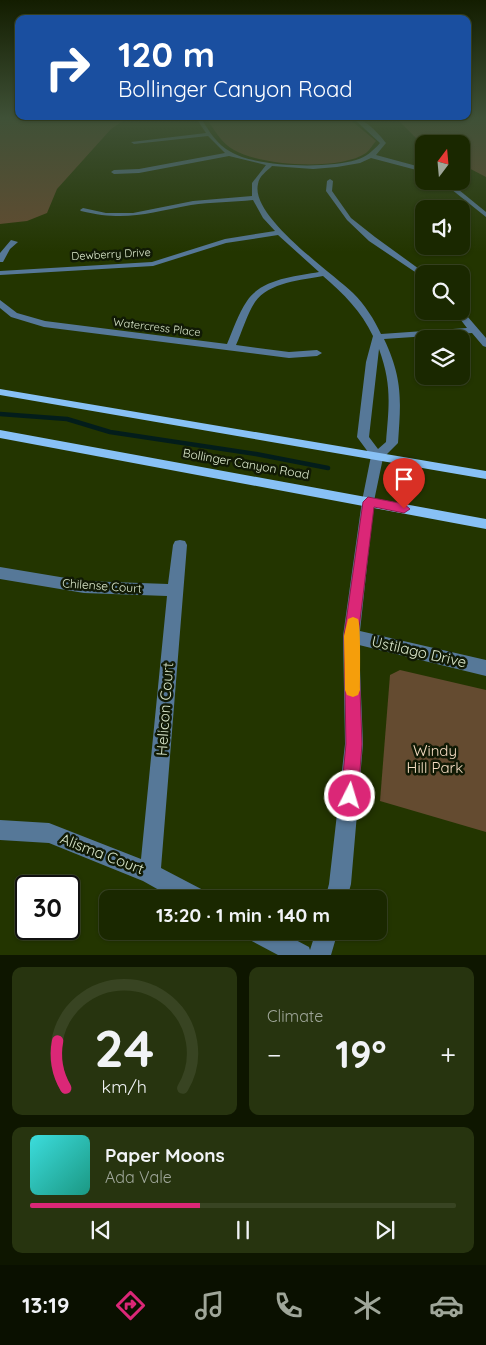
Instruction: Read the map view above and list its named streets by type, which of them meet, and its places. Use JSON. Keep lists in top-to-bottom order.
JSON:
{
  "streets": {
    "main road": ["Bollinger Canyon Road"],
    "street": [
      "Dewberry Drive",
      "Watercress Place",
      "Chilense Court",
      "Ustilago Drive",
      "Helicon Court",
      "Alisma Court"
    ]
  },
  "crossings": [
    ["Chilense Court", "Helicon Court"],
    ["Helicon Court", "Alisma Court"]
  ],
  "parks": ["Windy Hill Park"],
  "north": "top",
  "page": {
    "turn": ["120 m", "Bollinger Canyon Road"],
    "limit": "30",
    "trip": "13:20 · 1 min · 140 m",
    "tile": "Climate",
    "heat": ["−", "19°", "+"],
    "song": ["Paper Moons", "Ada Vale"],
    "tabs": "13:19",
    "gauge": ["24", "km/h"]
  }
}
